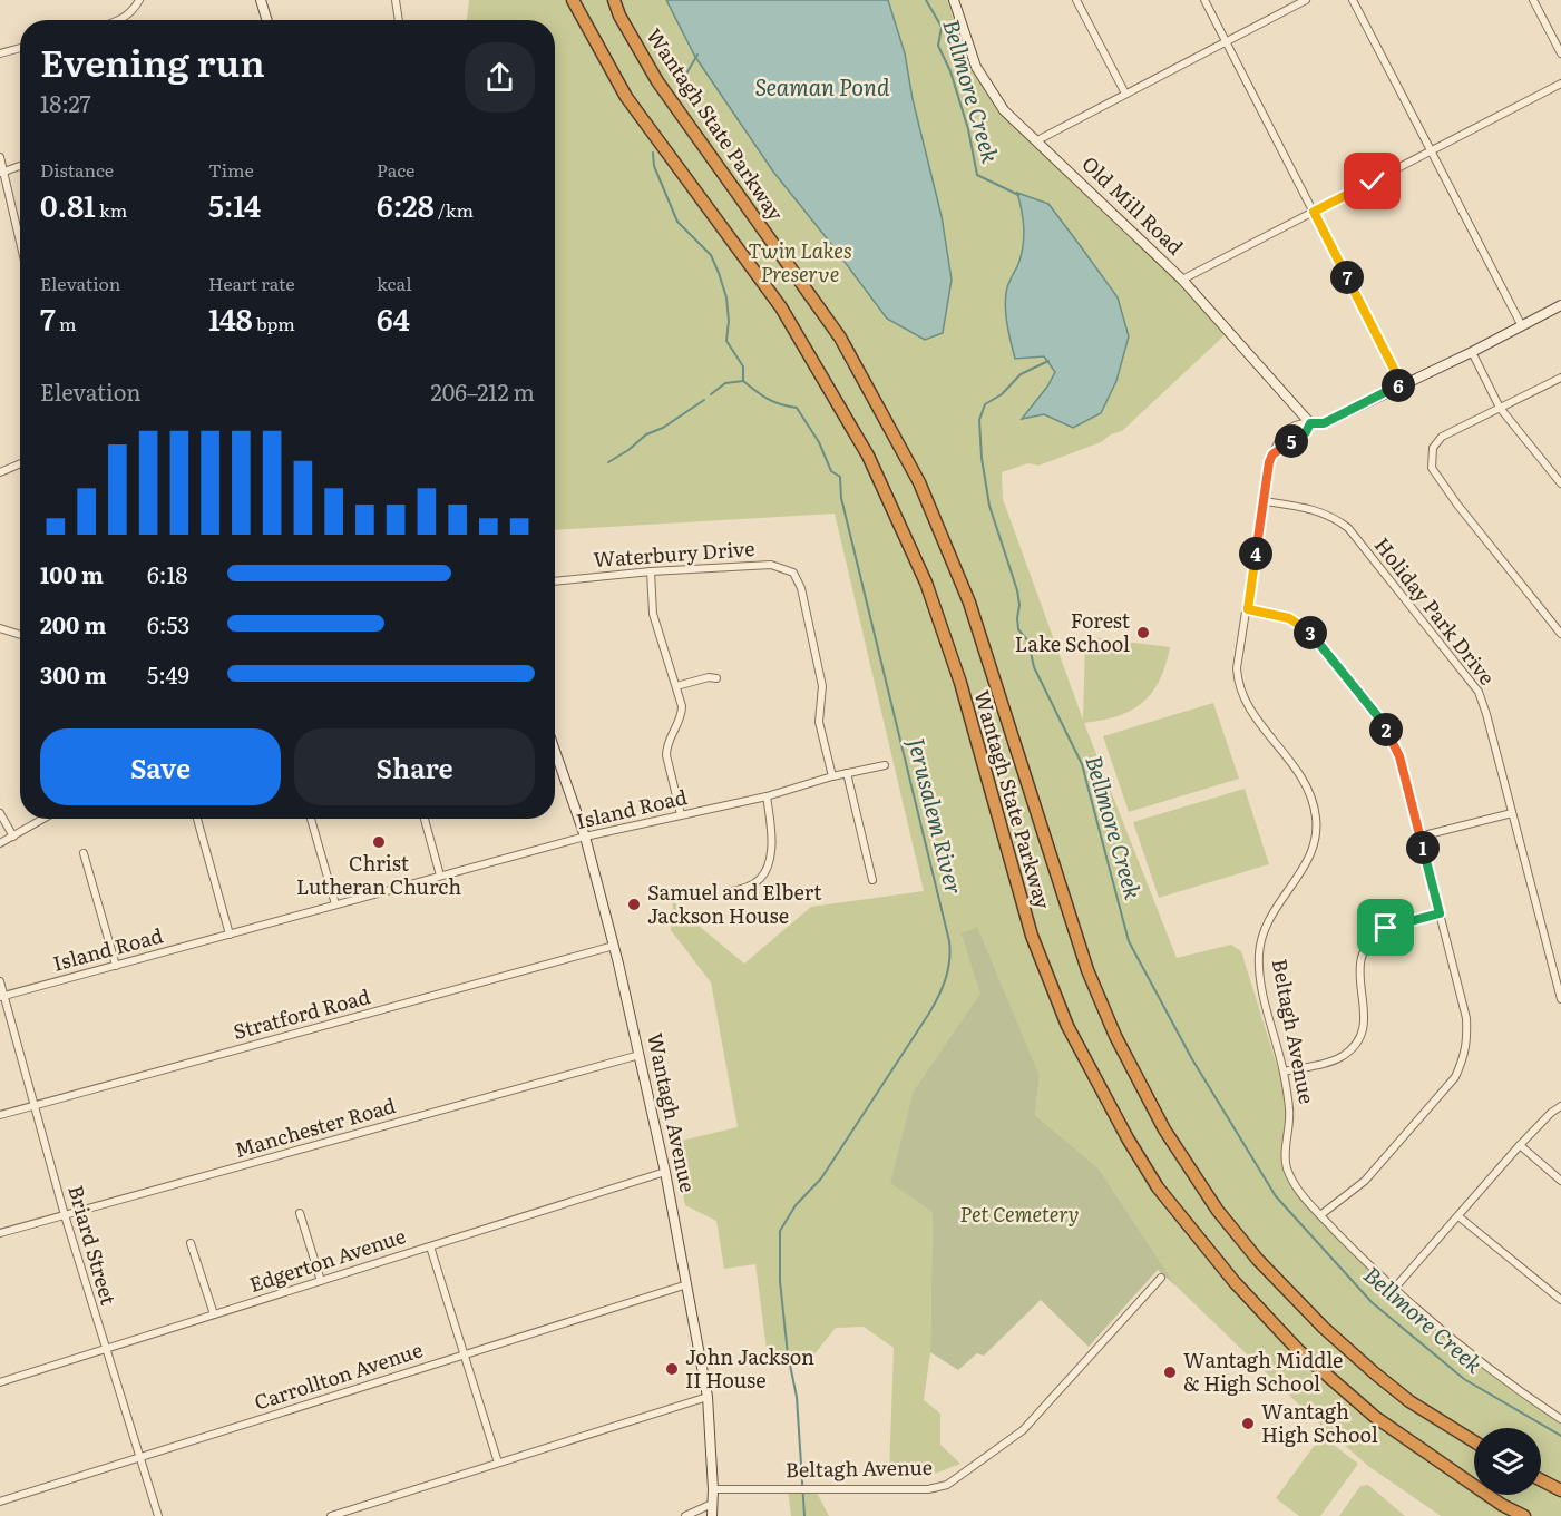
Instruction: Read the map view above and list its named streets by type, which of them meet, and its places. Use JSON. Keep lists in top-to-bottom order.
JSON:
{
  "streets": {
    "highway": ["Wantagh State Parkway"],
    "main road": ["Old Mill Road", "Wantagh Avenue"],
    "street": [
      "Waterbury Drive",
      "Holiday Park Drive",
      "Island Road",
      "Stratford Road",
      "Beltagh Avenue",
      "Manchester Road",
      "Briard Street",
      "Edgerton Avenue",
      "Carrollton Avenue"
    ]
  },
  "crossings": [
    ["Waterbury Drive", "Island Road"],
    ["Holiday Park Drive", "Beltagh Avenue"],
    ["Island Road", "Wantagh Avenue"],
    ["Island Road", "Briard Street"],
    ["Stratford Road", "Wantagh Avenue"],
    ["Stratford Road", "Briard Street"],
    ["Beltagh Avenue", "Wantagh Avenue"],
    ["Wantagh Avenue", "Manchester Road"],
    ["Wantagh Avenue", "Edgerton Avenue"],
    ["Wantagh Avenue", "Carrollton Avenue"],
    ["Manchester Road", "Briard Street"],
    ["Briard Street", "Edgerton Avenue"],
    ["Briard Street", "Carrollton Avenue"]
  ],
  "water": ["Seaman Pond", "Bellmore Creek", "Jerusalem River"],
  "parks": ["Twin Lakes Preserve", "Pet Cemetery"],
  "places": [
    "Forest Lake School",
    "Christ Lutheran Church",
    "Samuel and Elbert Jackson House",
    "John Jackson II House",
    "Wantagh Middle & High School",
    "Wantagh High School"
  ],
  "page": {
    "heading": ["Evening run", "18:27"],
    "stats": [
      ["Distance", "0.81 km"],
      ["Time", "5:14"],
      ["Pace", "6:28 /km"],
      ["Elevation", "7 m"],
      ["Heart rate", "148 bpm"],
      ["kcal", "64"]
    ],
    "pins": [
      "7",
      "6",
      "5",
      "4",
      "3",
      "2",
      "1"
    ],
    "chart": ["Elevation", "206–212 m"],
    "list": [
      {
        "name": "100 m",
        "note": "6:18"
      },
      {
        "name": "200 m",
        "note": "6:53"
      },
      {
        "name": "300 m",
        "note": "5:49"
      }
    ],
    "buttons": ["Save", "Share"]
  }
}
